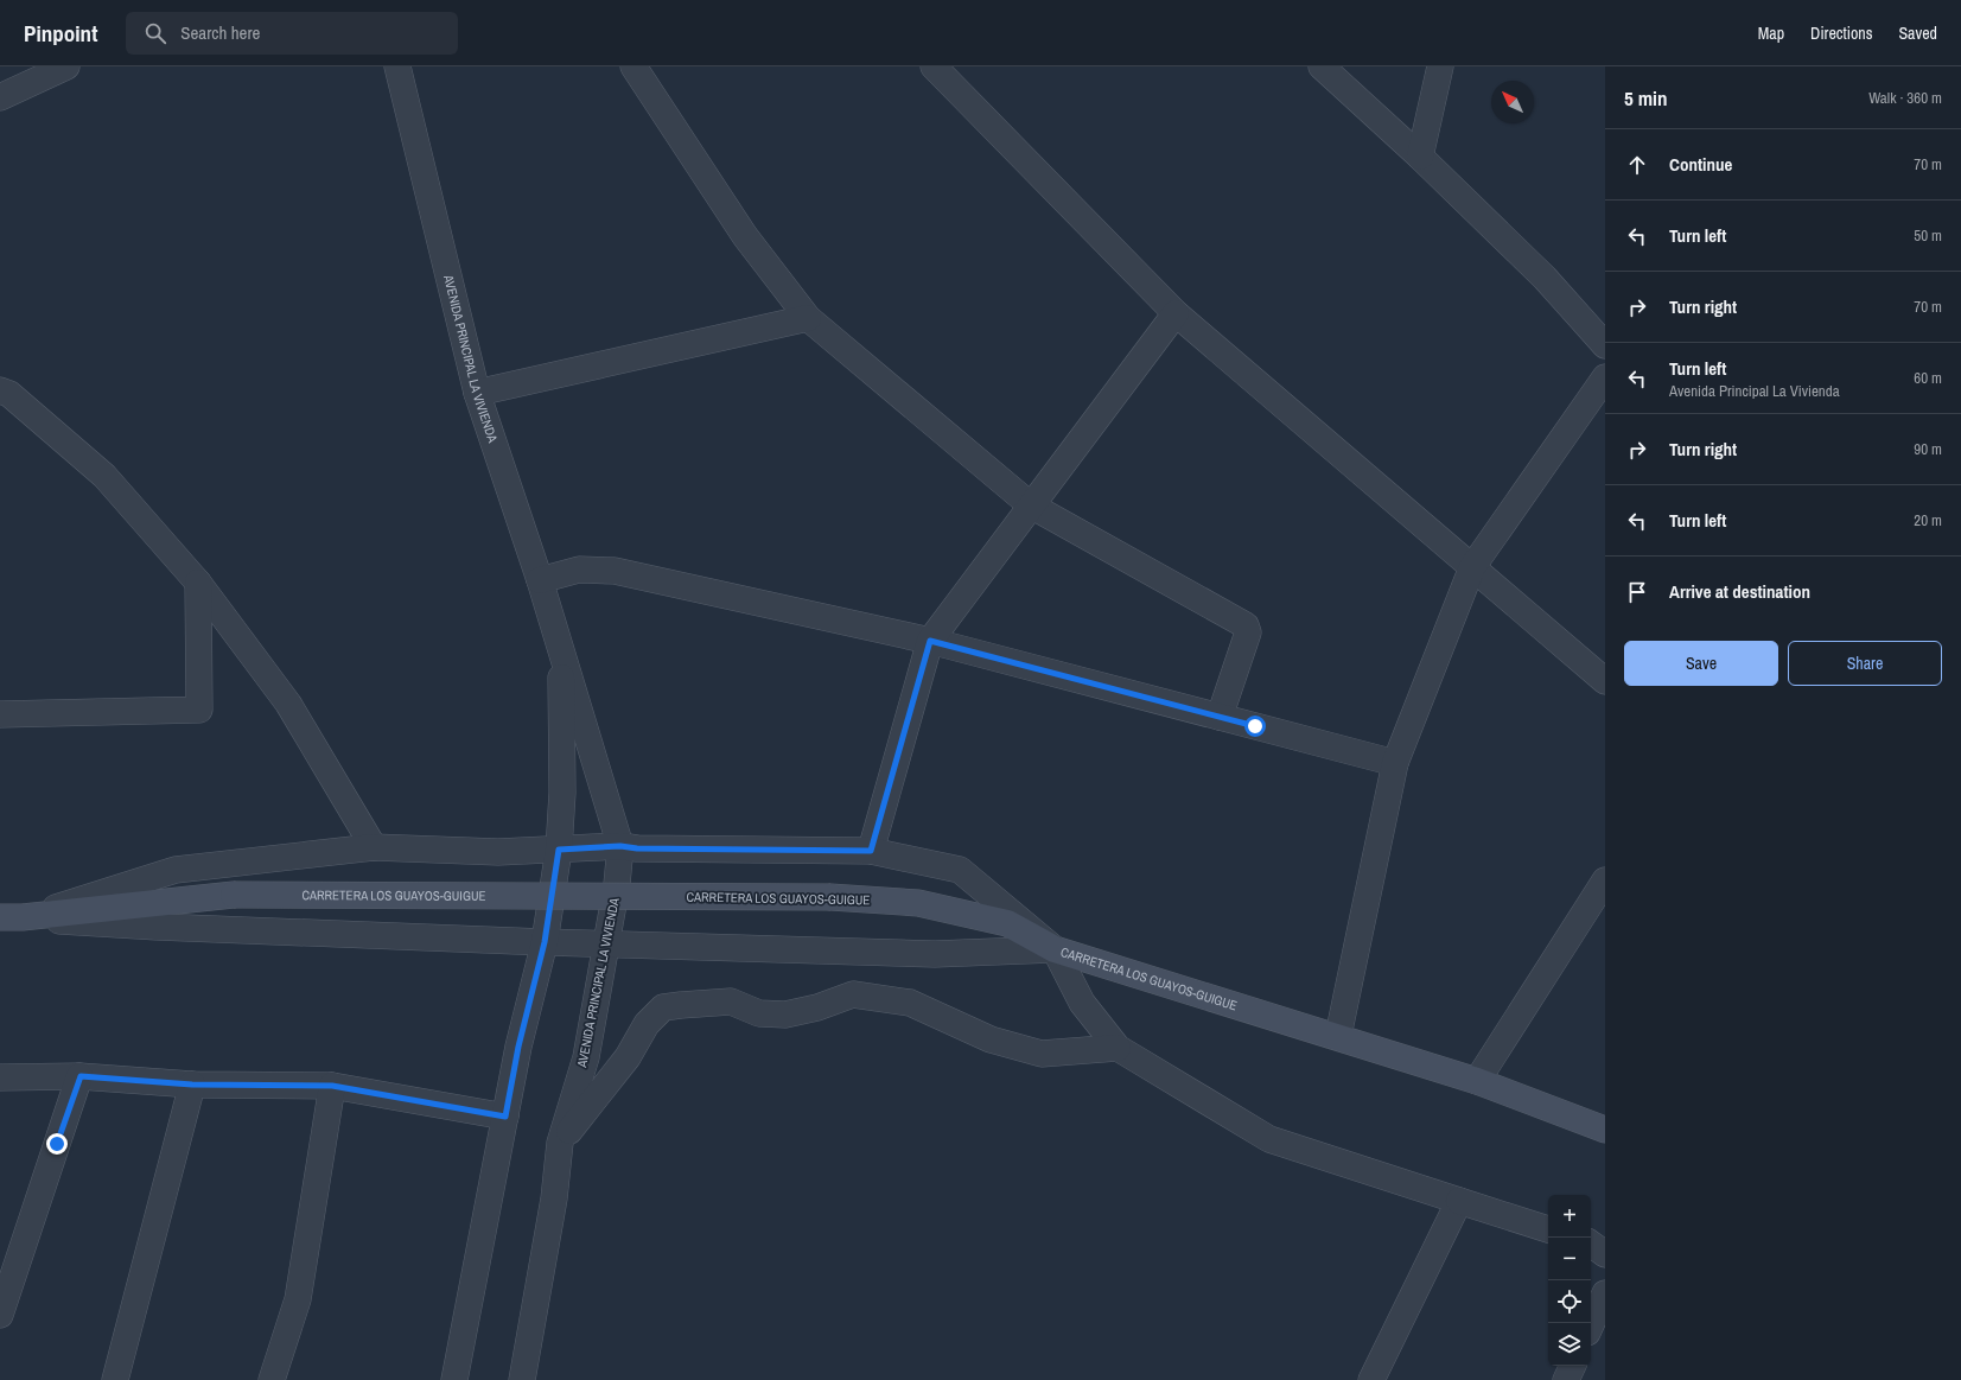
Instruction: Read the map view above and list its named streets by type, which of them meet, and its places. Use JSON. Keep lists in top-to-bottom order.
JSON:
{
  "streets": {
    "main road": ["CARRETERA LOS GUAYOS-GUIGUE"],
    "street": ["AVENIDA PRINCIPAL LA VIVIENDA"]
  },
  "north": "top left",
  "page": {
    "header": "Pinpoint",
    "search": "Search here",
    "nav": ["Map", "Directions", "Saved"],
    "heading": ["5 min", "Walk · 360 m"],
    "list": [
      ["Continue", "70 m"],
      ["Turn left", "50 m"],
      ["Turn right", "70 m"],
      ["Turn left", "Avenida Principal La Vivienda", "60 m"],
      ["Turn right", "90 m"],
      ["Turn left", "20 m"],
      "Arrive at destination"
    ],
    "buttons": ["Save", "Share"],
    "map_buttons": ["+", "−"]
  }
}
